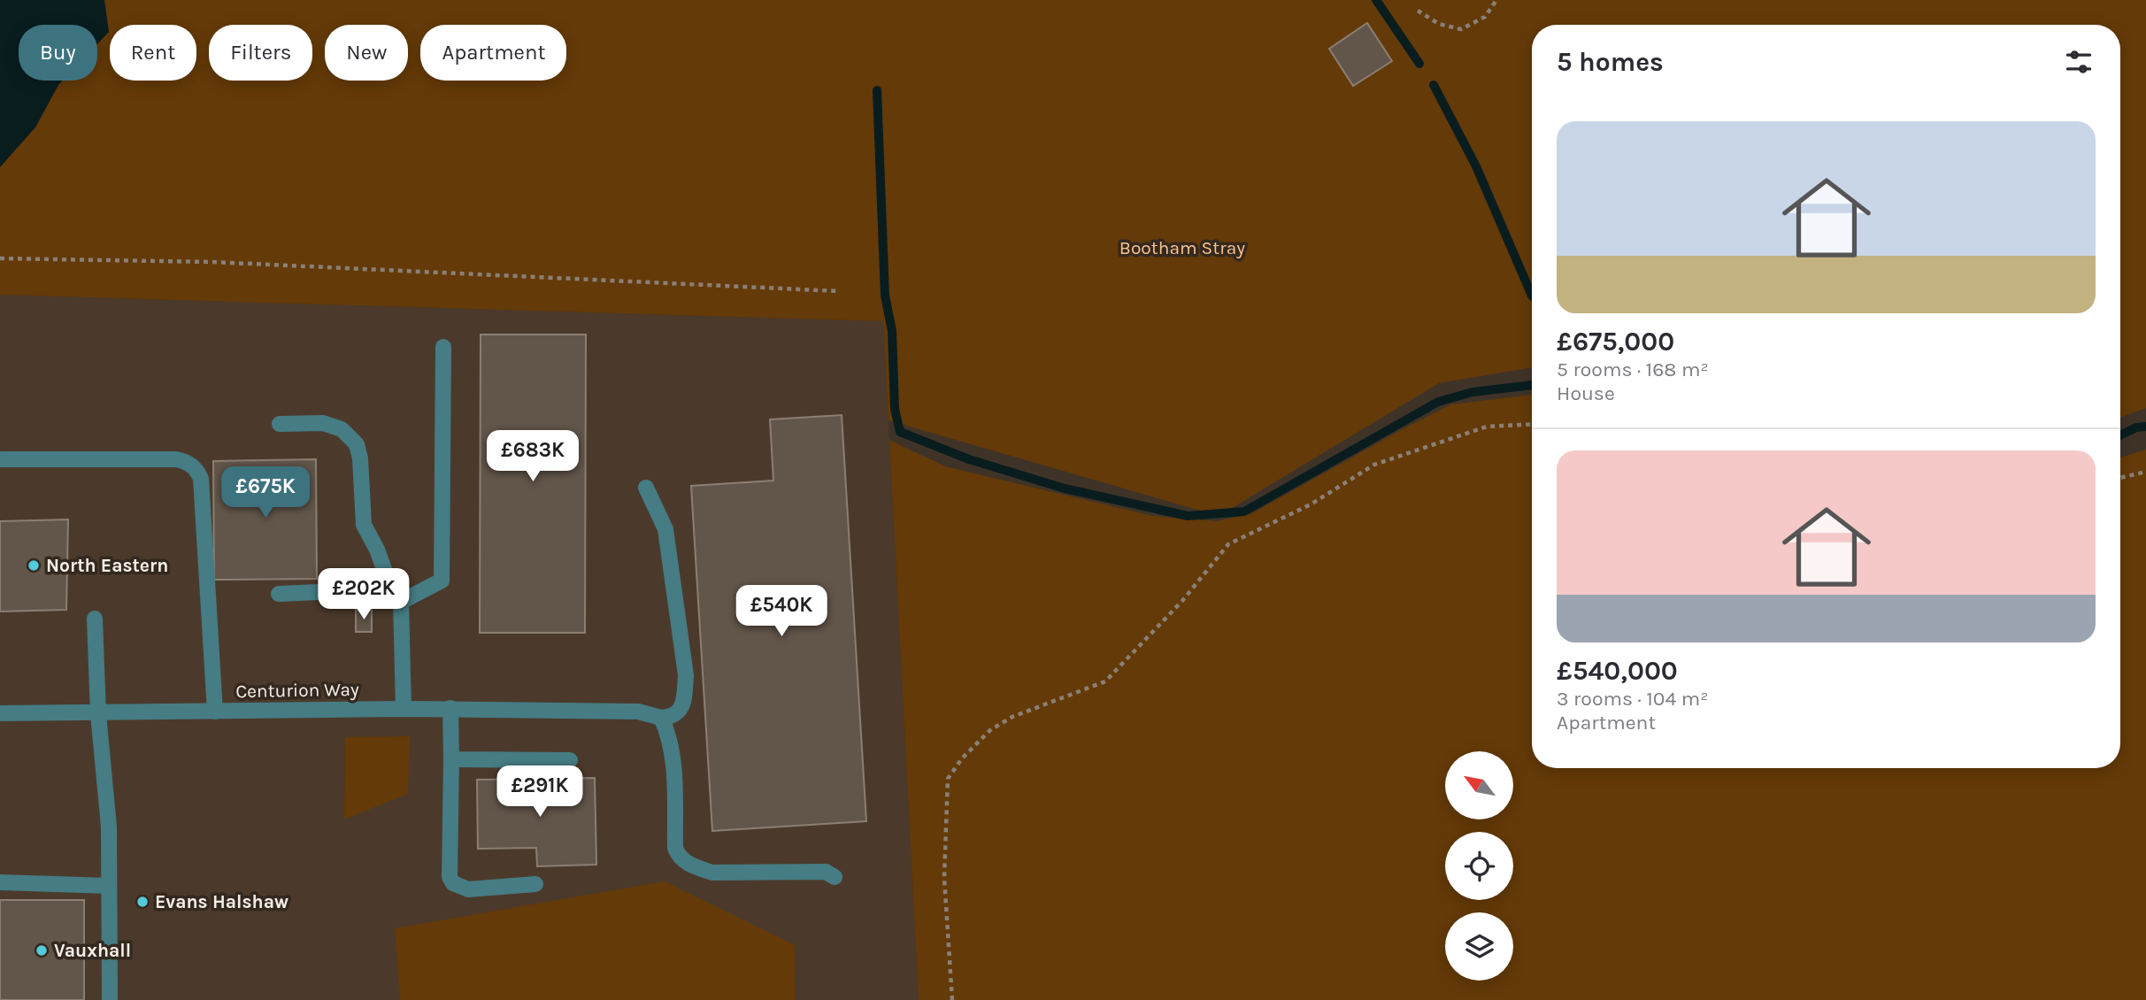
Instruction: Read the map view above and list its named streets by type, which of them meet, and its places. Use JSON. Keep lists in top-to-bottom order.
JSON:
{
  "streets": {
    "lane": ["Centurion Way"]
  },
  "parks": ["Bootham Stray"],
  "places": ["North Eastern", "Evans Halshaw", "Vauxhall"],
  "north": "top left",
  "page": {
    "chip": [
      "Buy",
      "Rent",
      "Filters",
      "New",
      "Apartment"
    ],
    "heading": "5 homes",
    "list": [
      {
        "name": "£675,000",
        "note": "5 rooms · 168 m² · House"
      },
      {
        "name": "£540,000",
        "note": "3 rooms · 104 m² · Apartment"
      }
    ],
    "price": [
      "£683K",
      "£675K",
      "£202K",
      "£540K",
      "£291K"
    ]
  }
}
